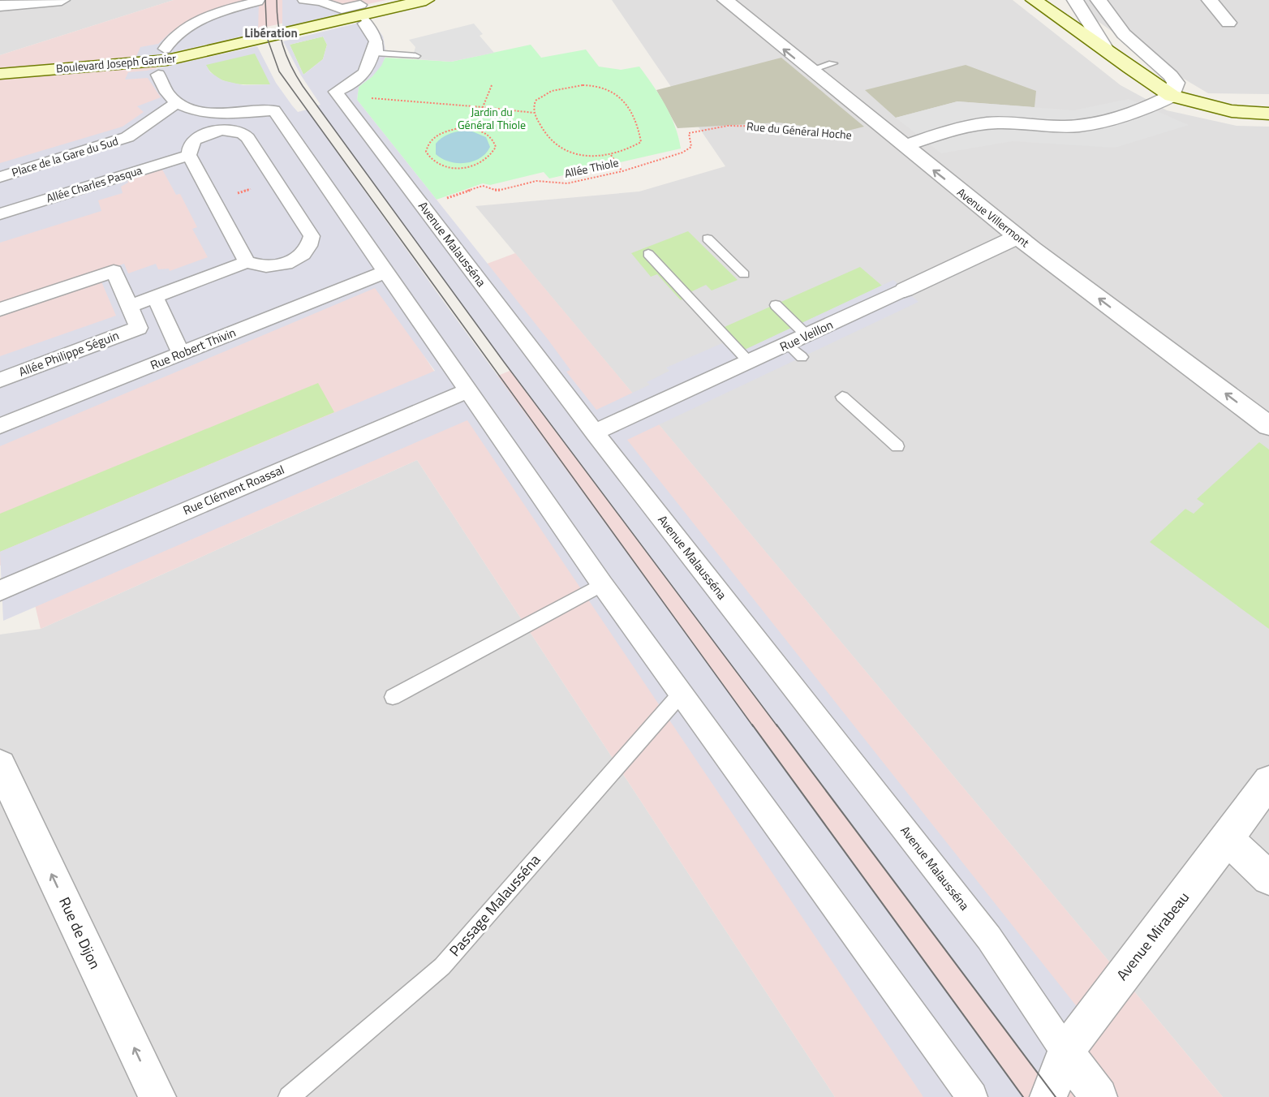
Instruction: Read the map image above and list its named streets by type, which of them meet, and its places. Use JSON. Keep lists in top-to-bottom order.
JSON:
{
  "streets": {
    "main road": ["Boulevard Joseph Garnier"],
    "street": [
      "Place de la Gare du Sud",
      "Allée Charles Pasqua",
      "Avenue Villermont",
      "Avenue Malausséna",
      "Rue Veillon",
      "Rue Robert Thivin",
      "Allée Philippe Séguin",
      "Rue Clément Roassal",
      "Rue de Dijon",
      "Avenue Mirabeau"
    ],
    "lane": ["Passage Malausséna"],
    "path": ["Rue du Général Hoche", "Allée Thiole"]
  },
  "crossings": [
    ["Rue du Général Hoche", "Allée Thiole"],
    ["Rue du Général Hoche", "Avenue Villermont"],
    ["Allée Thiole", "Avenue Malausséna"],
    ["Avenue Villermont", "Rue Veillon"],
    ["Avenue Malausséna", "Rue Veillon"],
    ["Avenue Malausséna", "Avenue Mirabeau"]
  ],
  "one_way": ["Rue de Dijon"],
  "districts": ["Libération"],
  "parks": ["Jardin du Général Thiole"]
}
